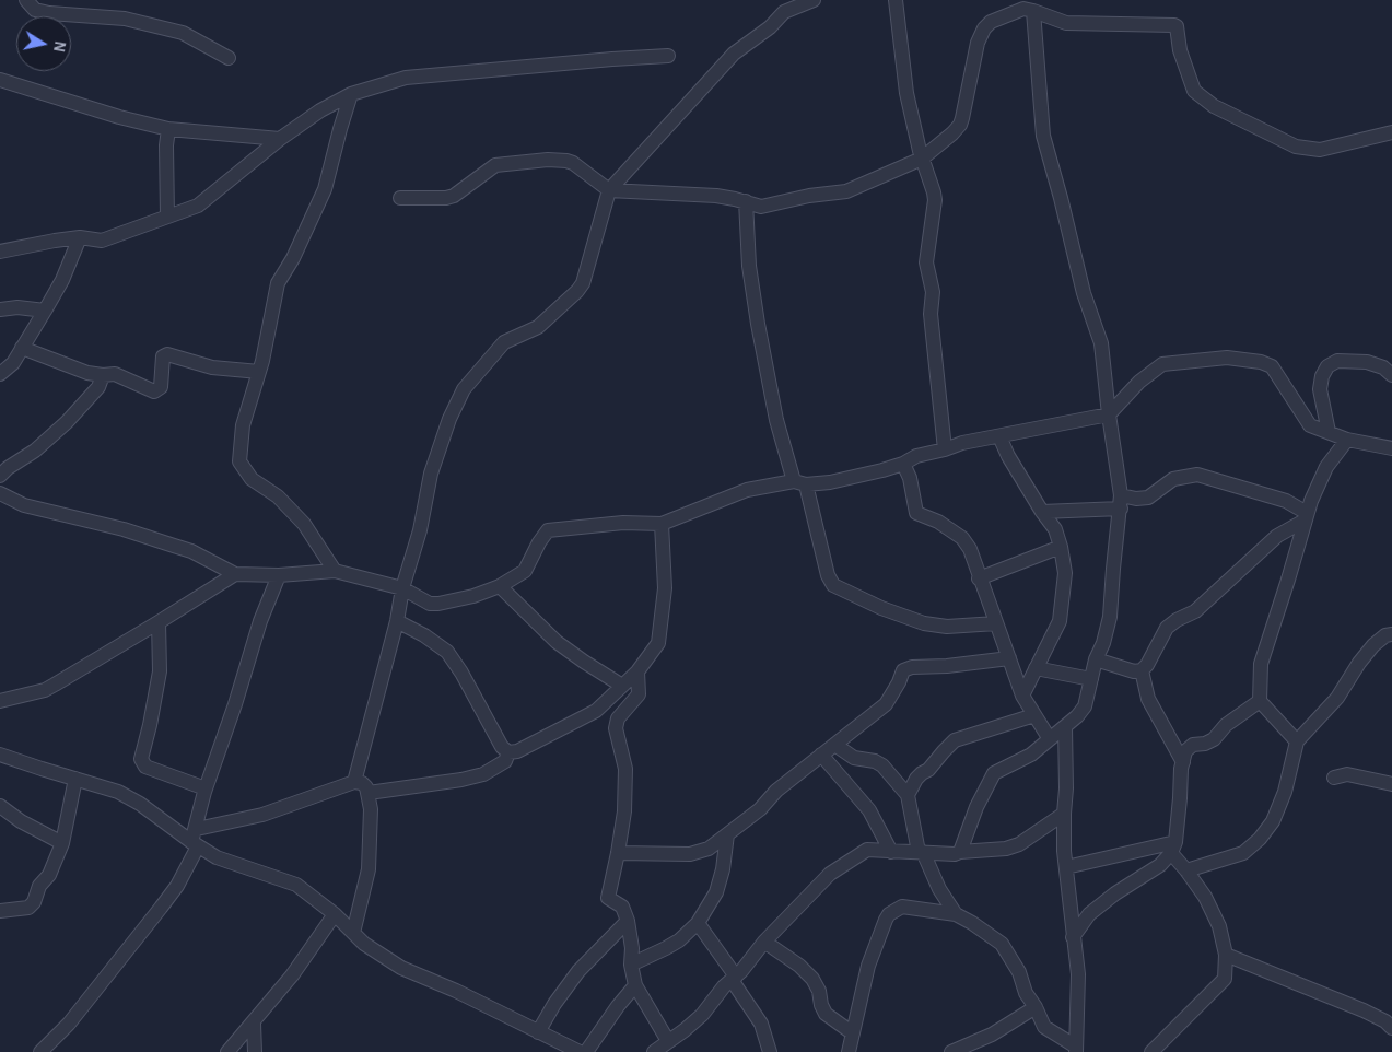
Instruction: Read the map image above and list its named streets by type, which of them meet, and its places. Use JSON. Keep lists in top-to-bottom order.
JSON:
{
  "north": "right"
}
